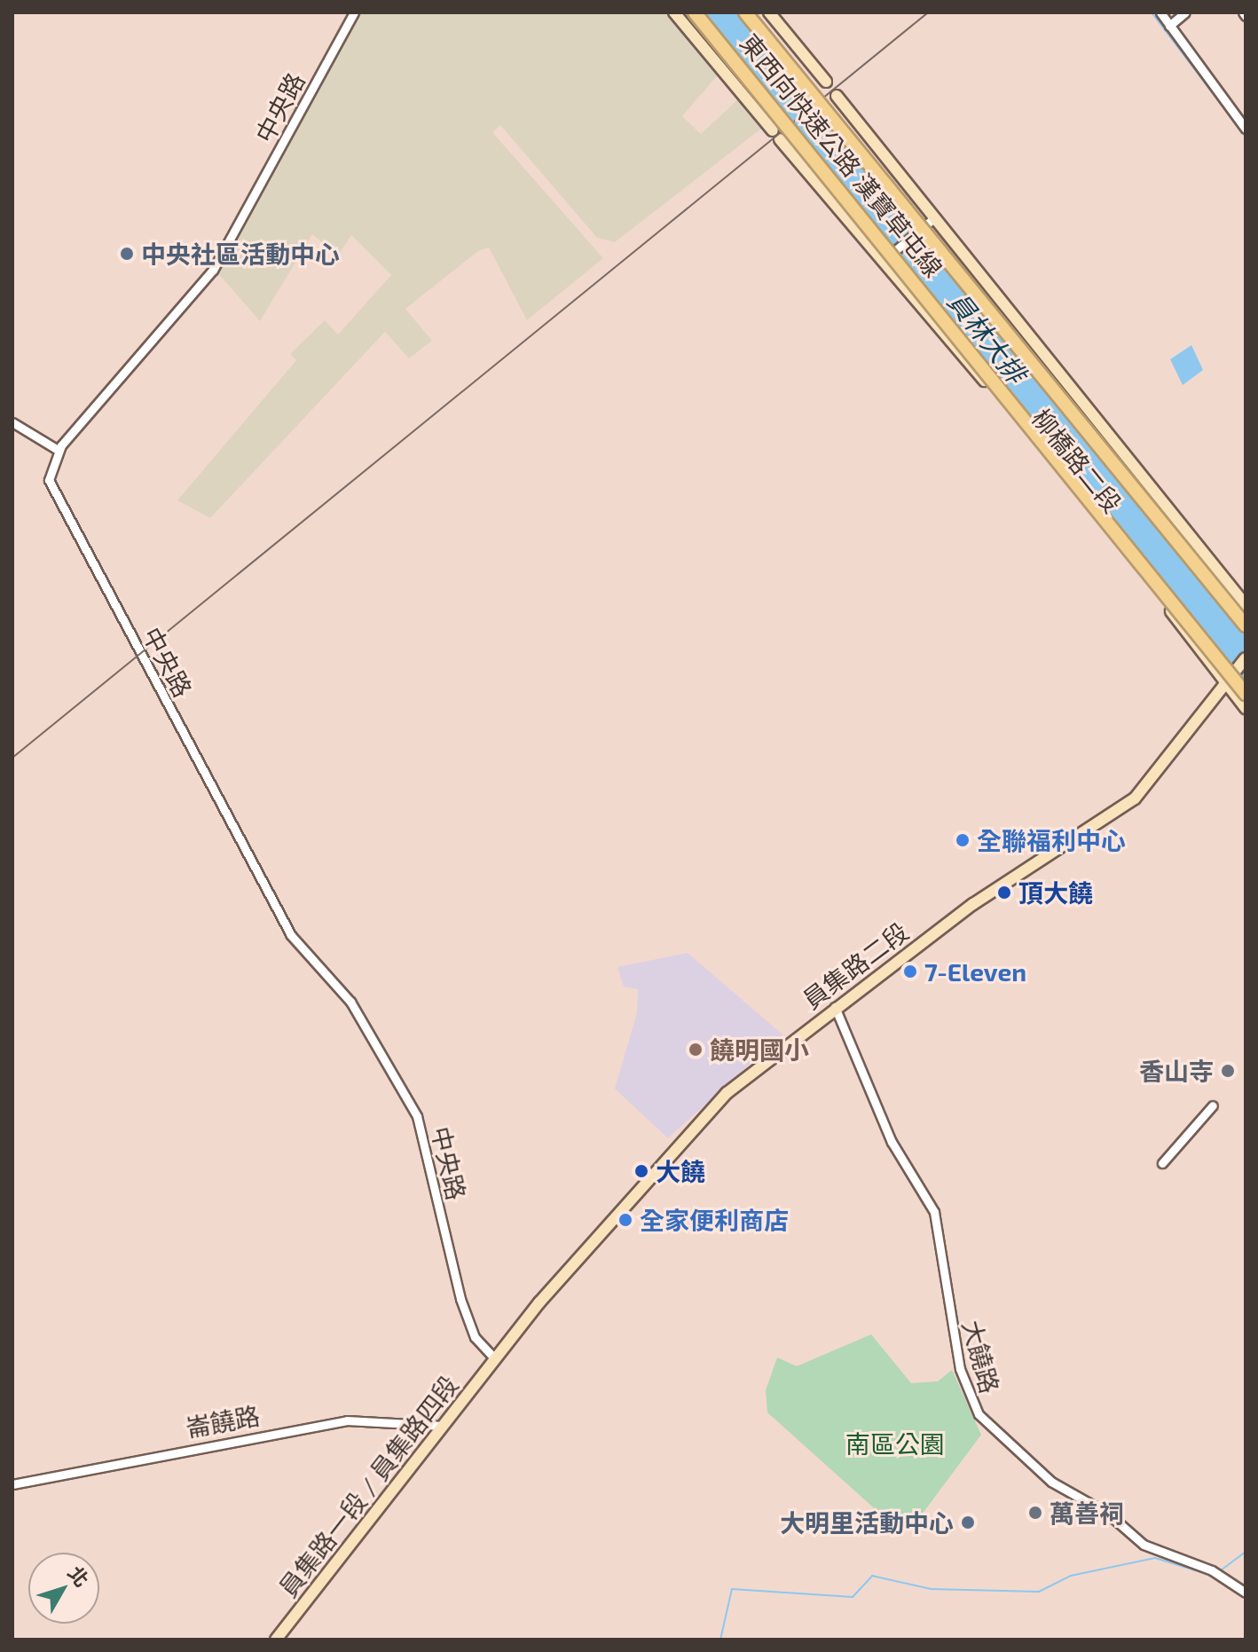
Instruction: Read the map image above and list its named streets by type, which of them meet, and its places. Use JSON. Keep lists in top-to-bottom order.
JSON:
{
  "streets": {
    "highway": ["東西向快速公路 漢寶草屯線"],
    "main road": ["柳橋路二段", "員集路二段", "員集路一段 / 員集路四段"],
    "street": ["中央路", "大饒路", "崙饒路"]
  },
  "crossings": [
    ["中央路", "員集路二段"],
    ["中央路", "員集路一段 / 員集路四段"],
    ["東西向快速公路 漢寶草屯線", "柳橋路二段"],
    ["柳橋路二段", "員集路二段"],
    ["員集路二段", "大饒路"],
    ["員集路二段", "員集路一段 / 員集路四段"],
    ["崙饒路", "員集路一段 / 員集路四段"]
  ],
  "water": ["員林大排"],
  "parks": ["南區公園"],
  "places": [
    "中央社區活動中心",
    "全聯福利中心",
    "頂大饒",
    "7-Eleven",
    "饒明國小",
    "香山寺",
    "大饒",
    "全家便利商店",
    "萬善祠",
    "大明里活動中心"
  ],
  "north": "top right"
}
